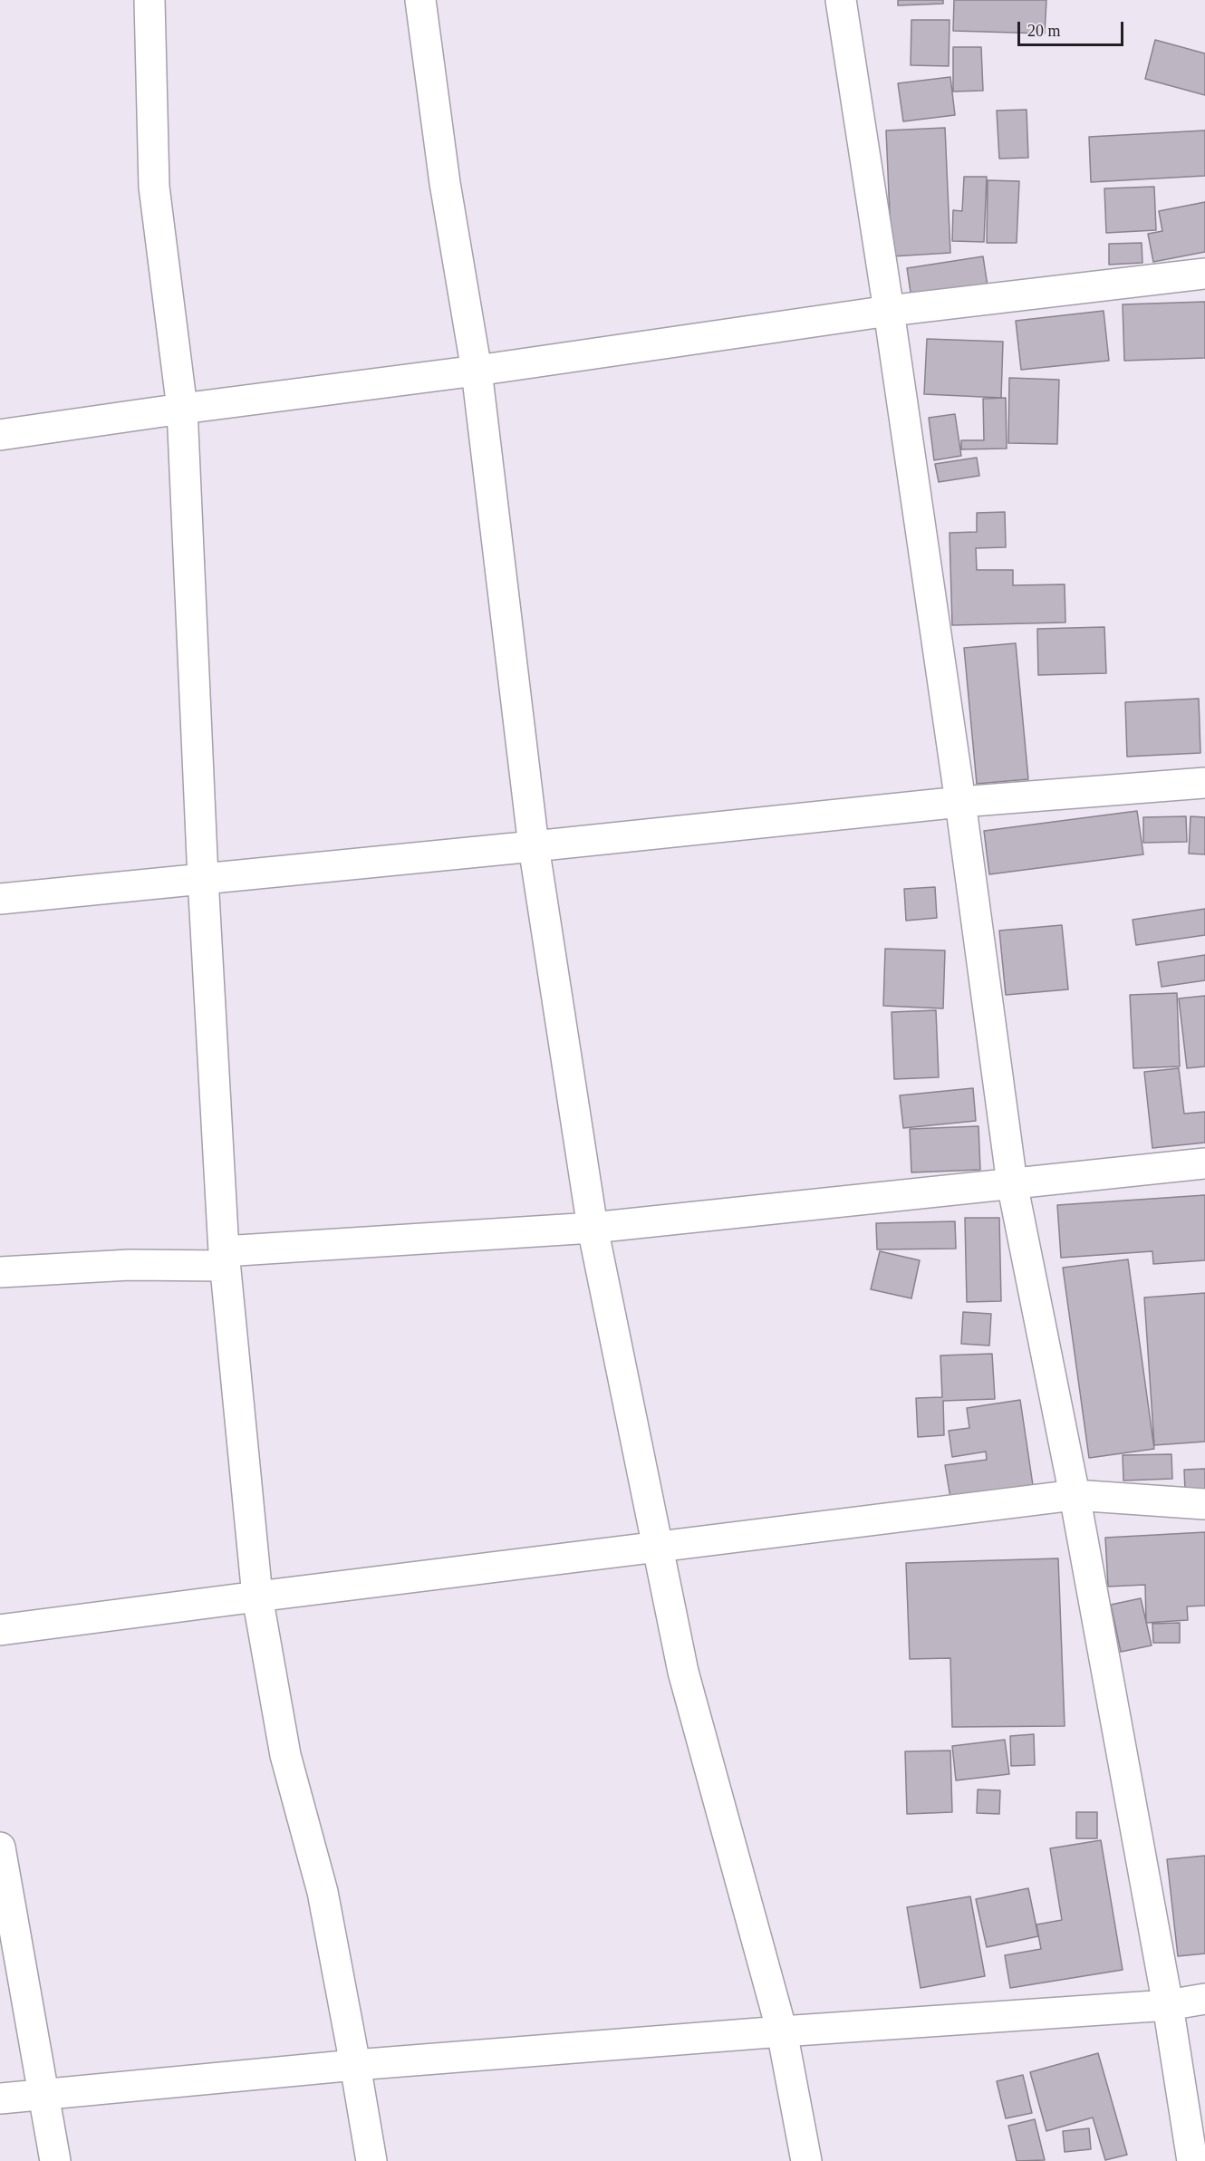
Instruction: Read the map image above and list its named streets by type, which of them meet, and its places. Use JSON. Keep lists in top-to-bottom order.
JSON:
{
  "scale_bar": "20 m"
}
